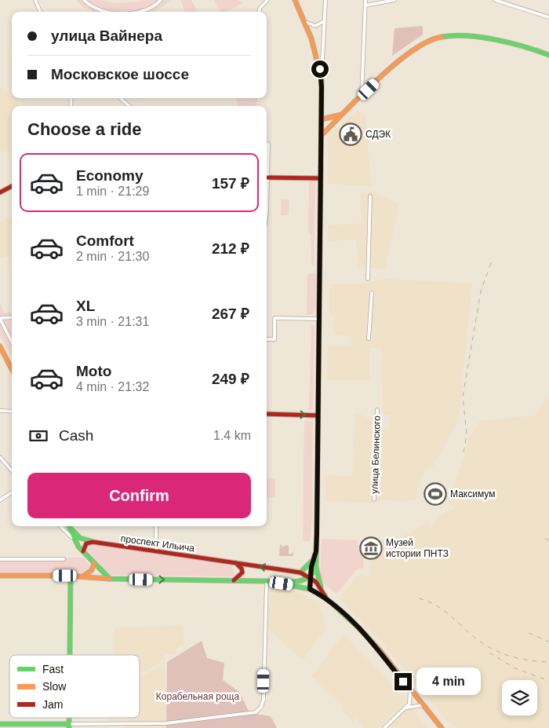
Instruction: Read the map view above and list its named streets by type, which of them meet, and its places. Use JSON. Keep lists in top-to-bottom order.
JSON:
{
  "streets": {
    "main road": ["проспект Ильича"],
    "street": ["улица Белинского"]
  },
  "parks": ["Корабельная роща"],
  "places": {
    "public building": ["СДЭК"],
    "sports": ["Максимум"],
    "museum": ["Музей истории ПНТЗ"]
  },
  "legend": ["Fast", "Slow", "Jam"],
  "page": {
    "banner": ["улица Вайнера", "Московское шоссе"],
    "heading": "Choose a ride",
    "list": [
      {
        "name": "Economy",
        "note": "1 min · 21:29",
        "value": "157 ₽"
      },
      {
        "name": "Comfort",
        "note": "2 min · 21:30",
        "value": "212 ₽"
      },
      {
        "name": "XL",
        "note": "3 min · 21:31",
        "value": "267 ₽"
      },
      {
        "name": "Moto",
        "note": "4 min · 21:32",
        "value": "249 ₽"
      }
    ],
    "pay": ["Cash", "1.4 km"],
    "buttons": "Confirm",
    "bubble": "4 min"
  }
}
